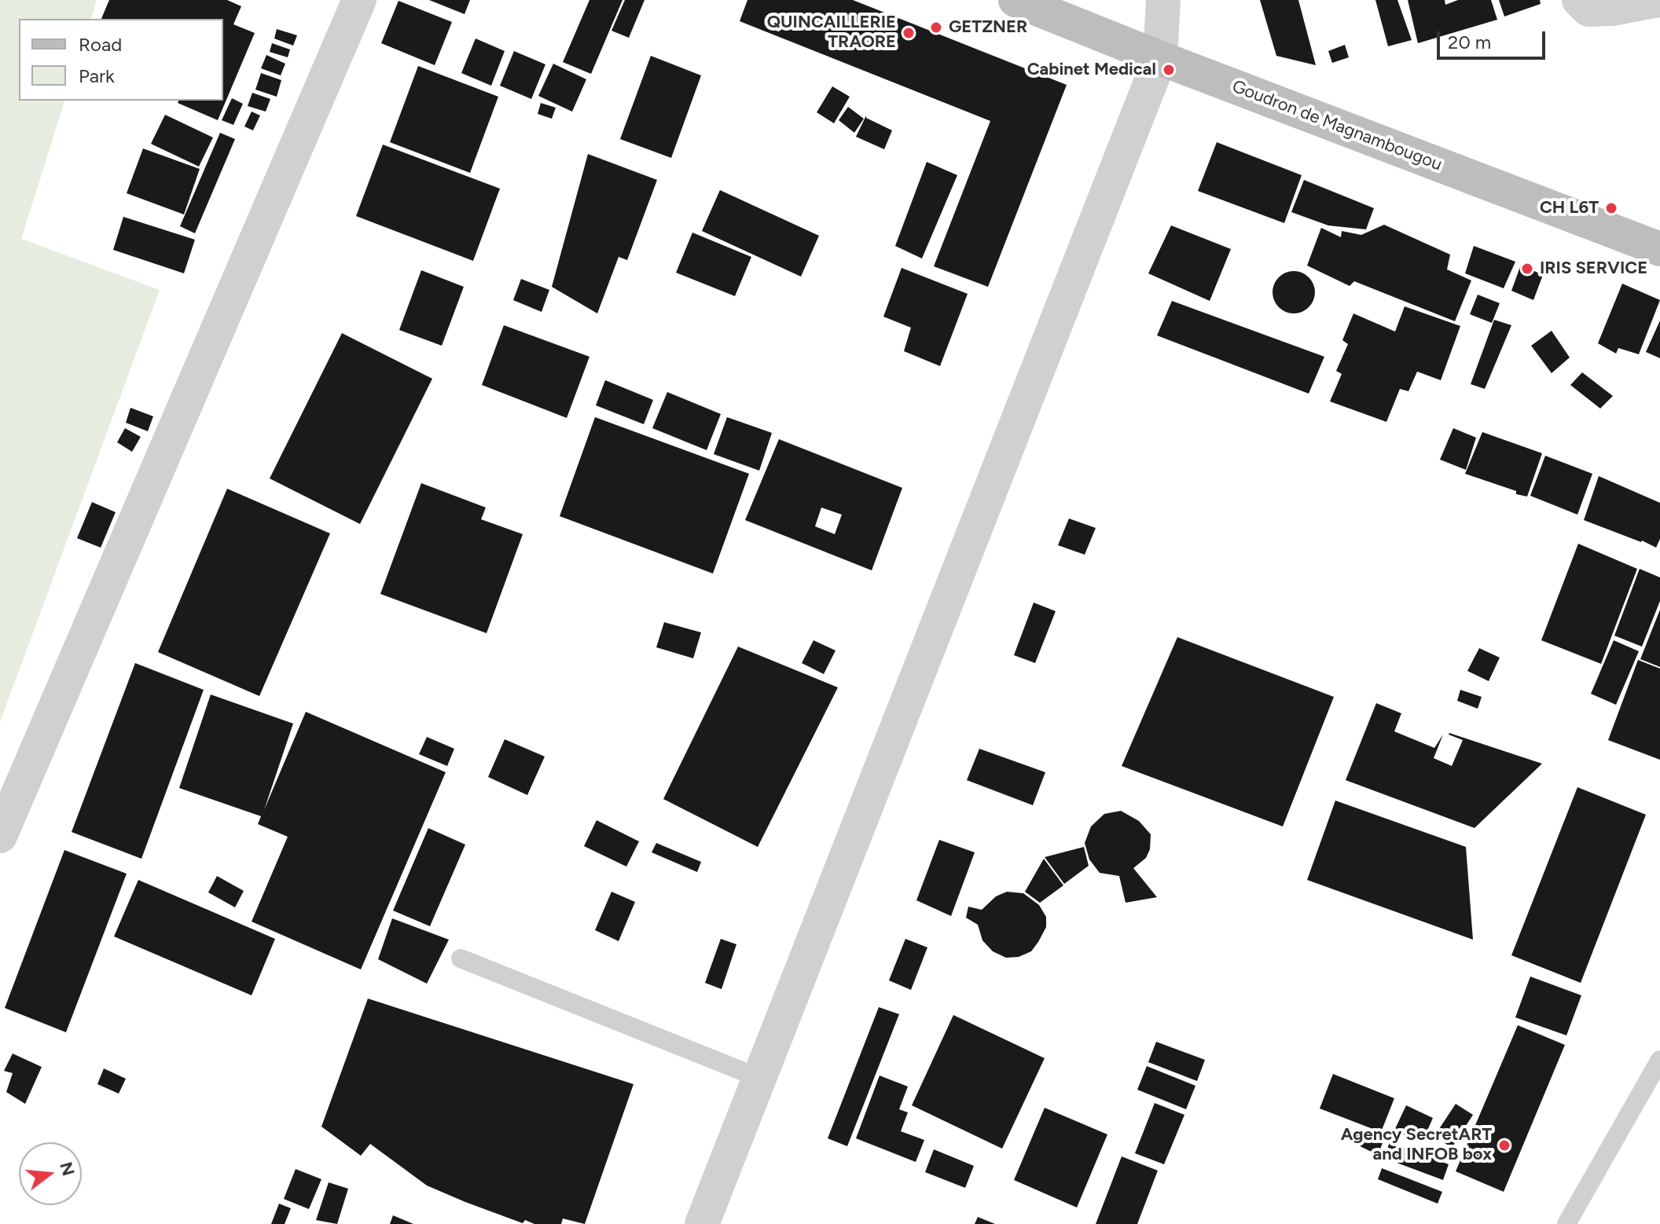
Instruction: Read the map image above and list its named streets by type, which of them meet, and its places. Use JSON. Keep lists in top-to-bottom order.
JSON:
{
  "streets": {
    "street": ["Goudron de Magnambougou"]
  },
  "places": [
    "GETZNER",
    "QUINCAILLERIE TRAORE",
    "Cabinet Medical",
    "CH L6T",
    "IRIS SERVICE",
    "Agency SecretART and INFOB box"
  ],
  "legend": ["Road", "Park"],
  "scale_bar": "20 m",
  "north": "right"
}
